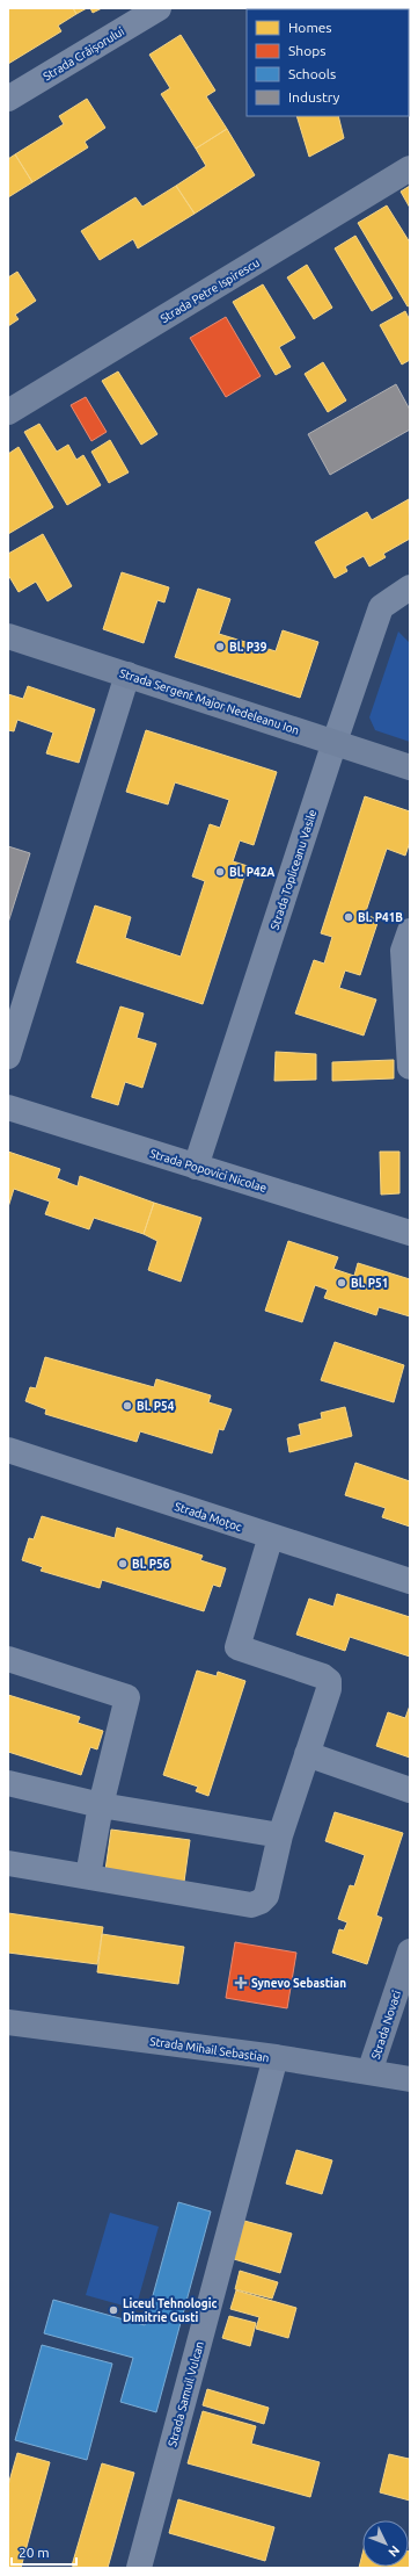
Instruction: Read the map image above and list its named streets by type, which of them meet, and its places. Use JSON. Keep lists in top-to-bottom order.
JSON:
{
  "streets": {
    "street": [
      "Strada Crăișorului",
      "Strada Petre Ispirescu",
      "Strada Sergent Major Nedeleanu Ion",
      "Strada Topliceanu Vasile",
      "Strada Popovici Nicolae",
      "Strada Moțoc",
      "Strada Novaci",
      "Strada Mihail Sebastian",
      "Strada Samuil Vulcan"
    ]
  },
  "crossings": [
    ["Strada Sergent Major Nedeleanu Ion", "Strada Topliceanu Vasile"],
    ["Strada Topliceanu Vasile", "Strada Popovici Nicolae"],
    ["Strada Novaci", "Strada Mihail Sebastian"],
    ["Strada Mihail Sebastian", "Strada Samuil Vulcan"]
  ],
  "places": {
    "other": [
      "Bl. P39",
      "Bl. P42A",
      "Bl. P41B",
      "Bl. P51",
      "Bl. P54",
      "Bl. P56",
      "Liceul Tehnologic Dimitrie Gusti"
    ],
    "health": ["Synevo Sebastian"]
  },
  "legend": [
    "Homes",
    "Shops",
    "Schools",
    "Industry"
  ],
  "scale_bar": "20 m",
  "north": "bottom right"
}
